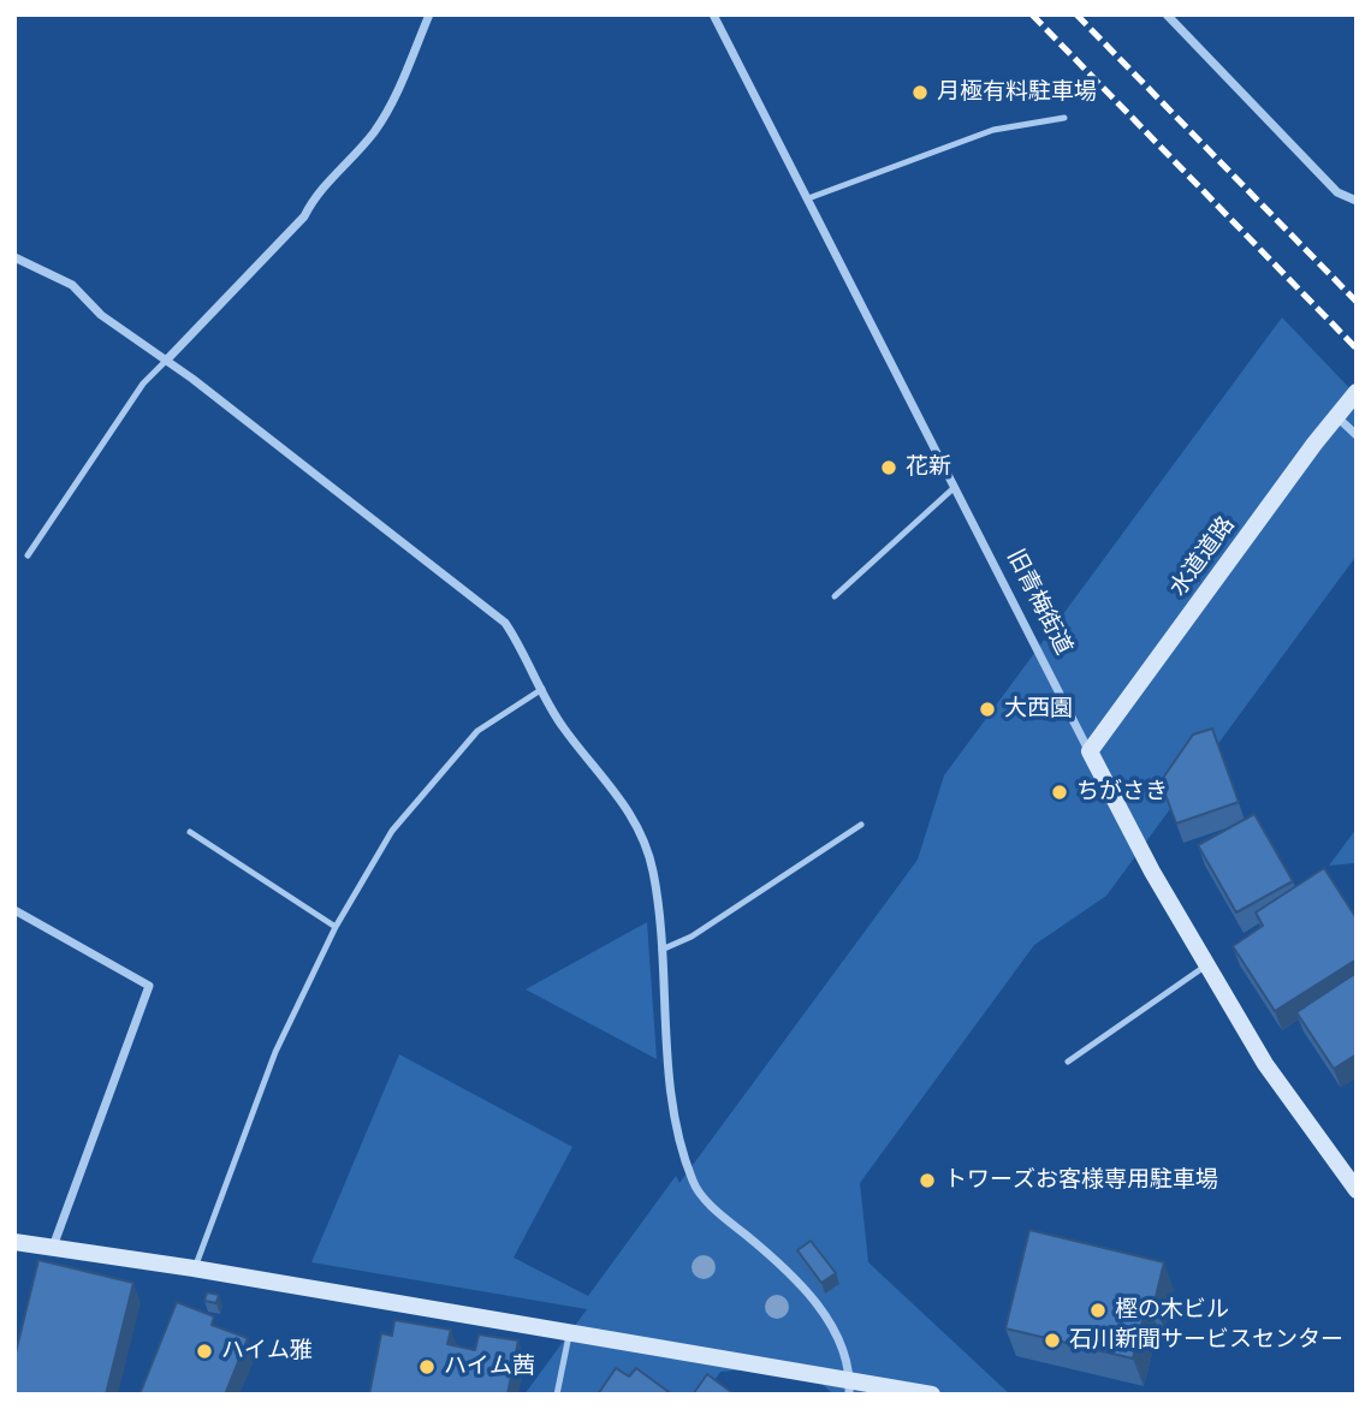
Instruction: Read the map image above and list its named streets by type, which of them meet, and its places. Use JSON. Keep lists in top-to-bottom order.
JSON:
{
  "streets": {
    "street": ["水道道路", "旧青梅街道"]
  },
  "crossings": [
    ["水道道路", "旧青梅街道"]
  ],
  "places": [
    "月極有料駐車場",
    "花新",
    "大西園",
    "ちがさき",
    "トワーズお客様専用駐車場",
    "樫の木ビル",
    "石川新聞サービスセンター",
    "ハイム雅",
    "ハイム茜"
  ]
}
